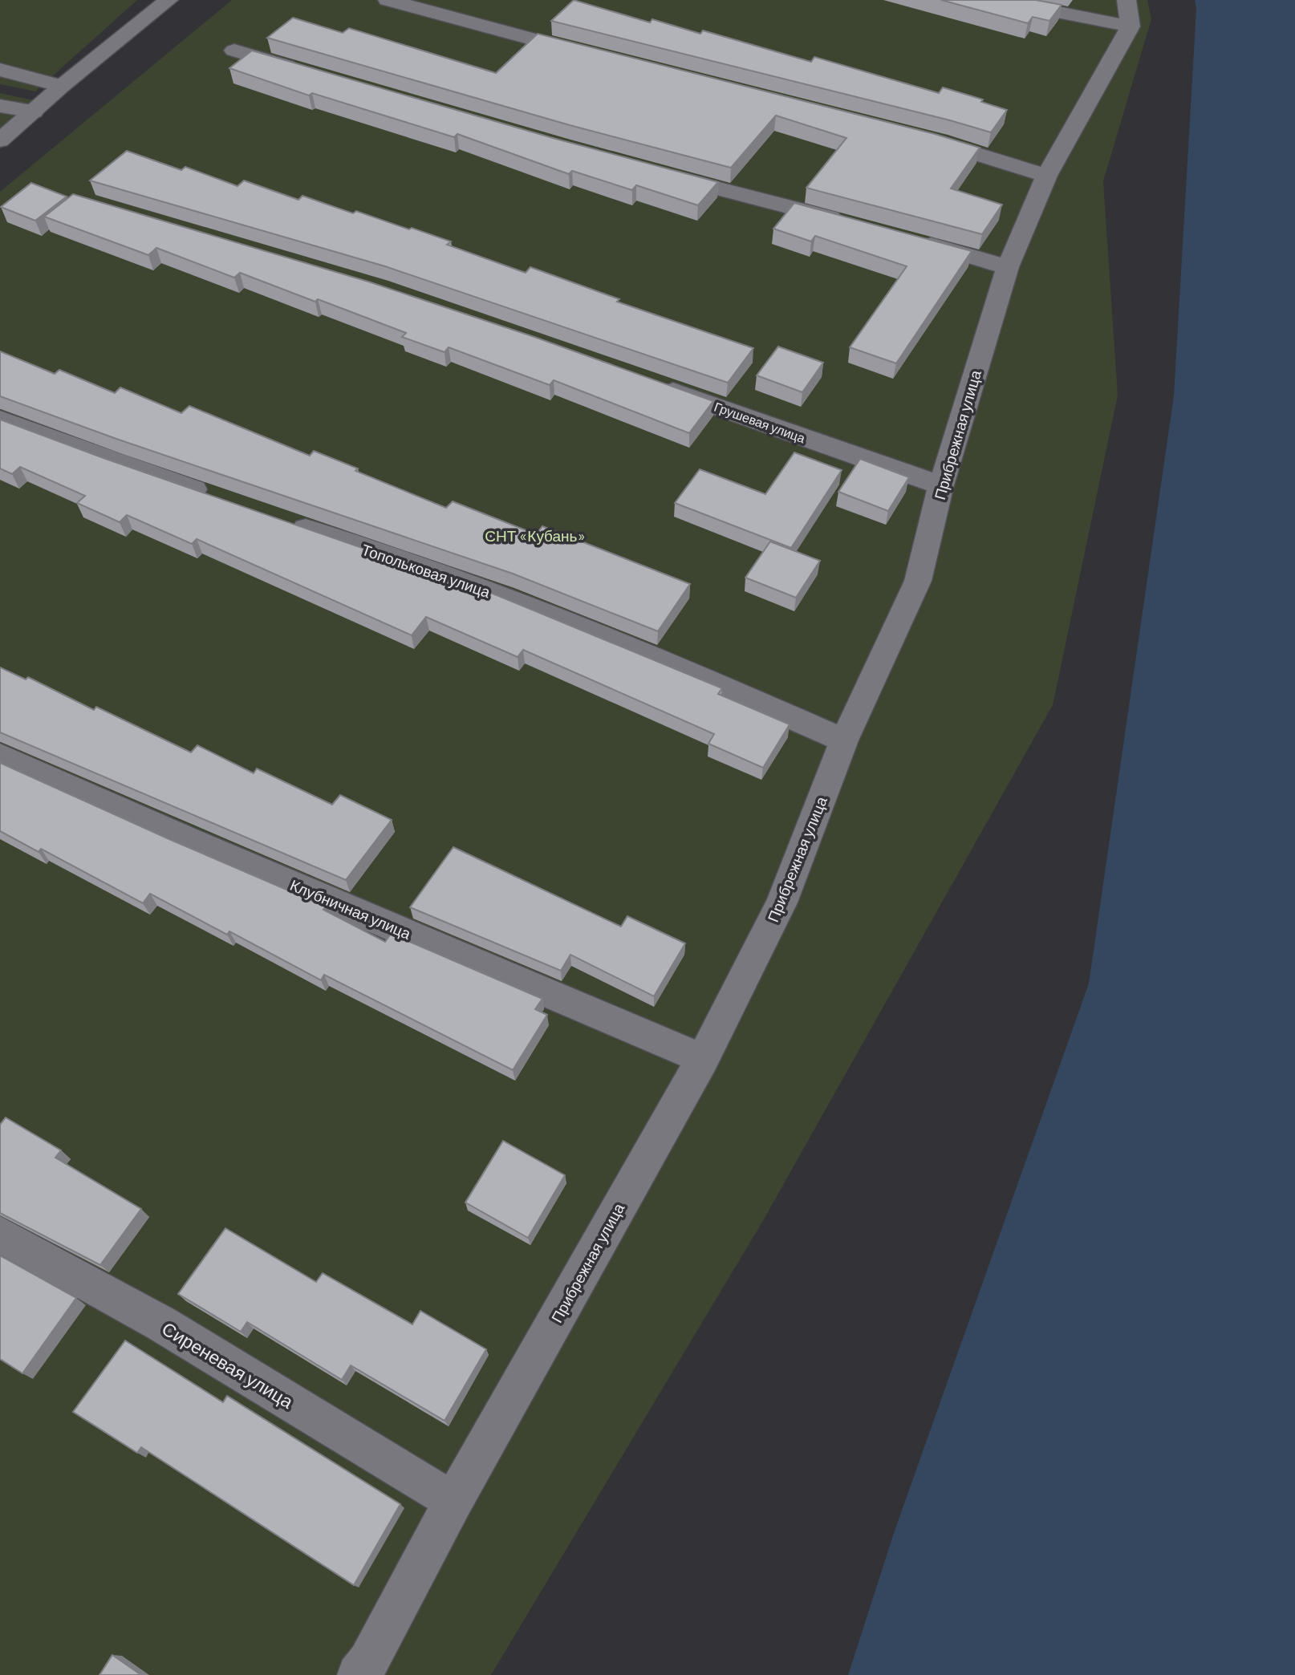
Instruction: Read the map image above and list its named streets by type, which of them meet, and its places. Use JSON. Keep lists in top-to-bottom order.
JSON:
{
  "streets": {
    "street": [
      "Грушевая улица",
      "Прибрежная улица",
      "Топольковая улица",
      "Клубничная улица",
      "Сиреневая улица"
    ]
  },
  "crossings": [
    ["Грушевая улица", "Прибрежная улица"],
    ["Прибрежная улица", "Топольковая улица"],
    ["Прибрежная улица", "Клубничная улица"],
    ["Прибрежная улица", "Сиреневая улица"]
  ],
  "parks": ["СНТ «Кубань»"]
}
